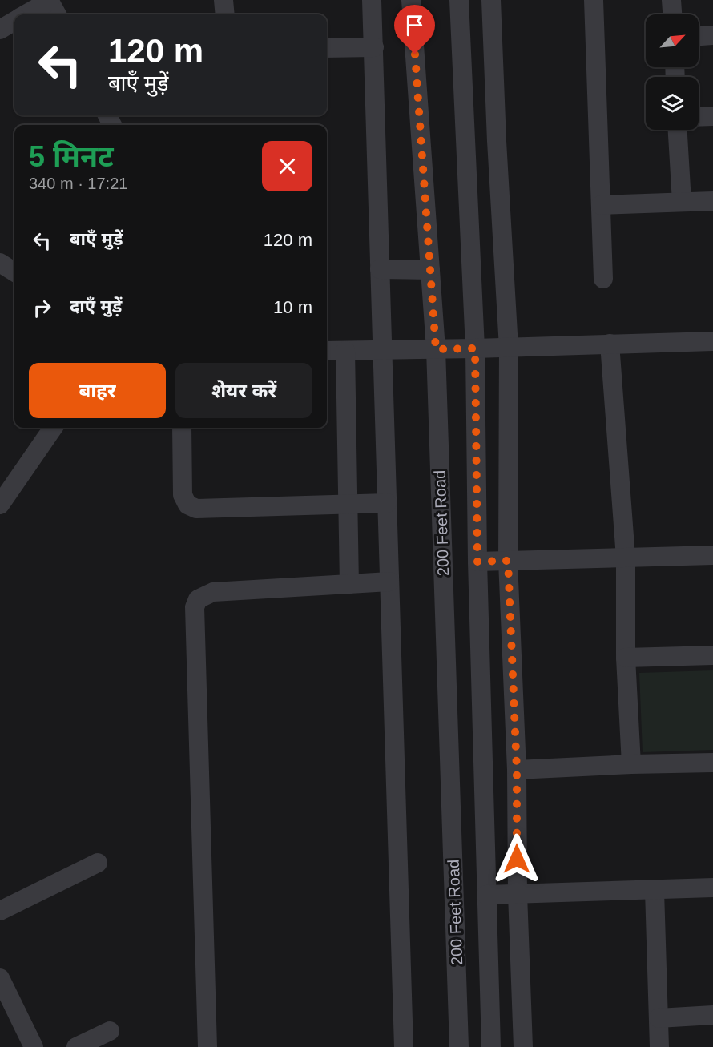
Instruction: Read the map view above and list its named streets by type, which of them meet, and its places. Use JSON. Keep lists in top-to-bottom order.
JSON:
{
  "streets": {
    "street": ["200 Feet Road"]
  },
  "north": "top right",
  "page": {
    "turn": ["120 m", "बाएँ मुड़ें"],
    "heading": ["5 मिनट", "340 m · 17:21"],
    "list": [
      {
        "name": "बाएँ मुड़ें",
        "value": "120 m"
      },
      {
        "name": "दाएँ मुड़ें",
        "value": "10 m"
      }
    ],
    "buttons": ["बाहर", "शेयर करें"]
  }
}
